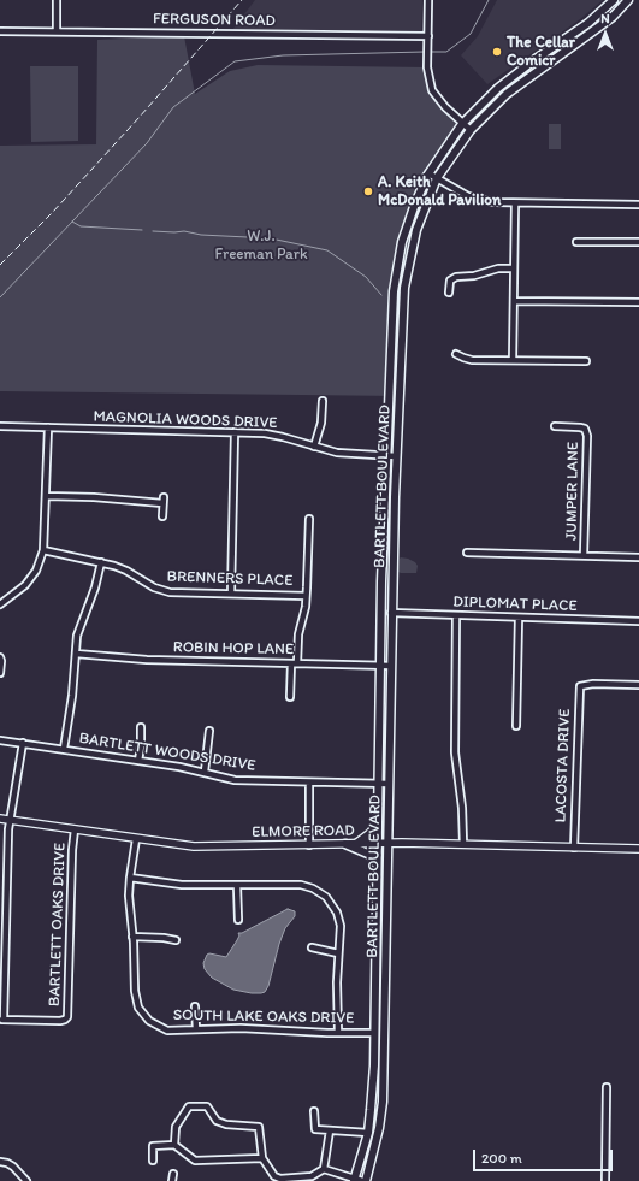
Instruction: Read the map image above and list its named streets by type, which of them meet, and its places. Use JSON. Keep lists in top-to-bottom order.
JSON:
{
  "streets": {
    "main road": ["BARTLETT BOULEVARD"],
    "street": [
      "FERGUSON ROAD",
      "MAGNOLIA WOODS DRIVE",
      "JUMPER LANE",
      "BRENNERS PLACE",
      "DIPLOMAT PLACE",
      "ROBIN HOP LANE",
      "BARTLETT WOODS DRIVE",
      "LACOSTA DRIVE",
      "ELMORE ROAD",
      "BARTLETT OAKS DRIVE",
      "SOUTH LAKE OAKS DRIVE"
    ]
  },
  "crossings": [
    ["MAGNOLIA WOODS DRIVE", "BARTLETT BOULEVARD"],
    ["BARTLETT BOULEVARD", "DIPLOMAT PLACE"],
    ["BARTLETT BOULEVARD", "ROBIN HOP LANE"],
    ["BARTLETT BOULEVARD", "BARTLETT WOODS DRIVE"],
    ["BARTLETT BOULEVARD", "ELMORE ROAD"],
    ["BARTLETT BOULEVARD", "SOUTH LAKE OAKS DRIVE"],
    ["LACOSTA DRIVE", "ELMORE ROAD"],
    ["ELMORE ROAD", "BARTLETT OAKS DRIVE"]
  ],
  "parks": ["W.J. Freeman Park"],
  "places": ["The Cellar Comicr", "A. Keith McDonald Pavilion"],
  "scale_bar": "200 m",
  "north": "top"
}
